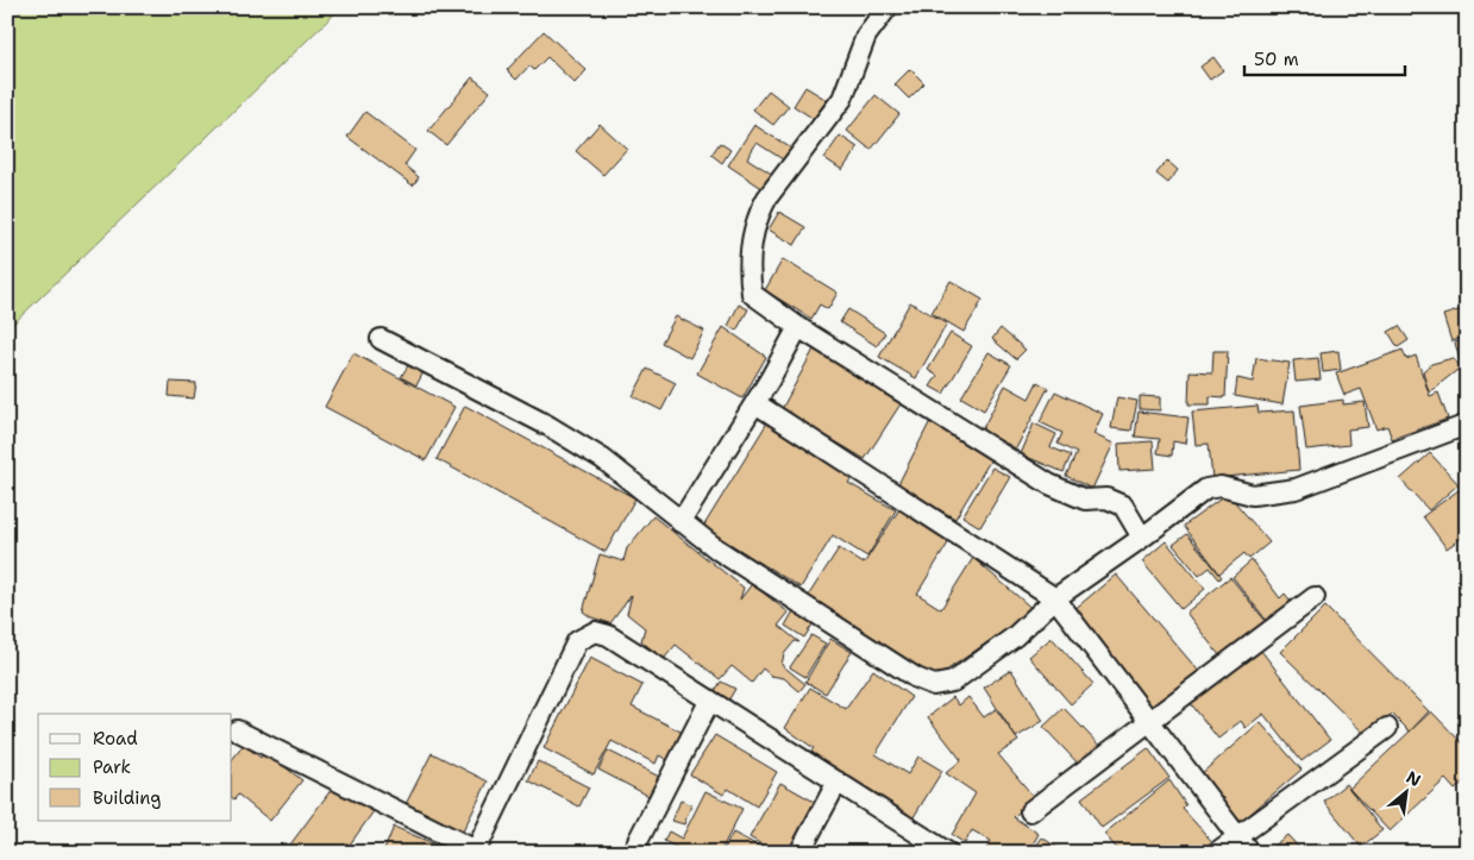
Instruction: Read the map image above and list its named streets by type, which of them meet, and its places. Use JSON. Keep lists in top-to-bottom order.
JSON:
{
  "legend": ["Road", "Park", "Building"],
  "scale_bar": "50 m",
  "north": "top right"
}
